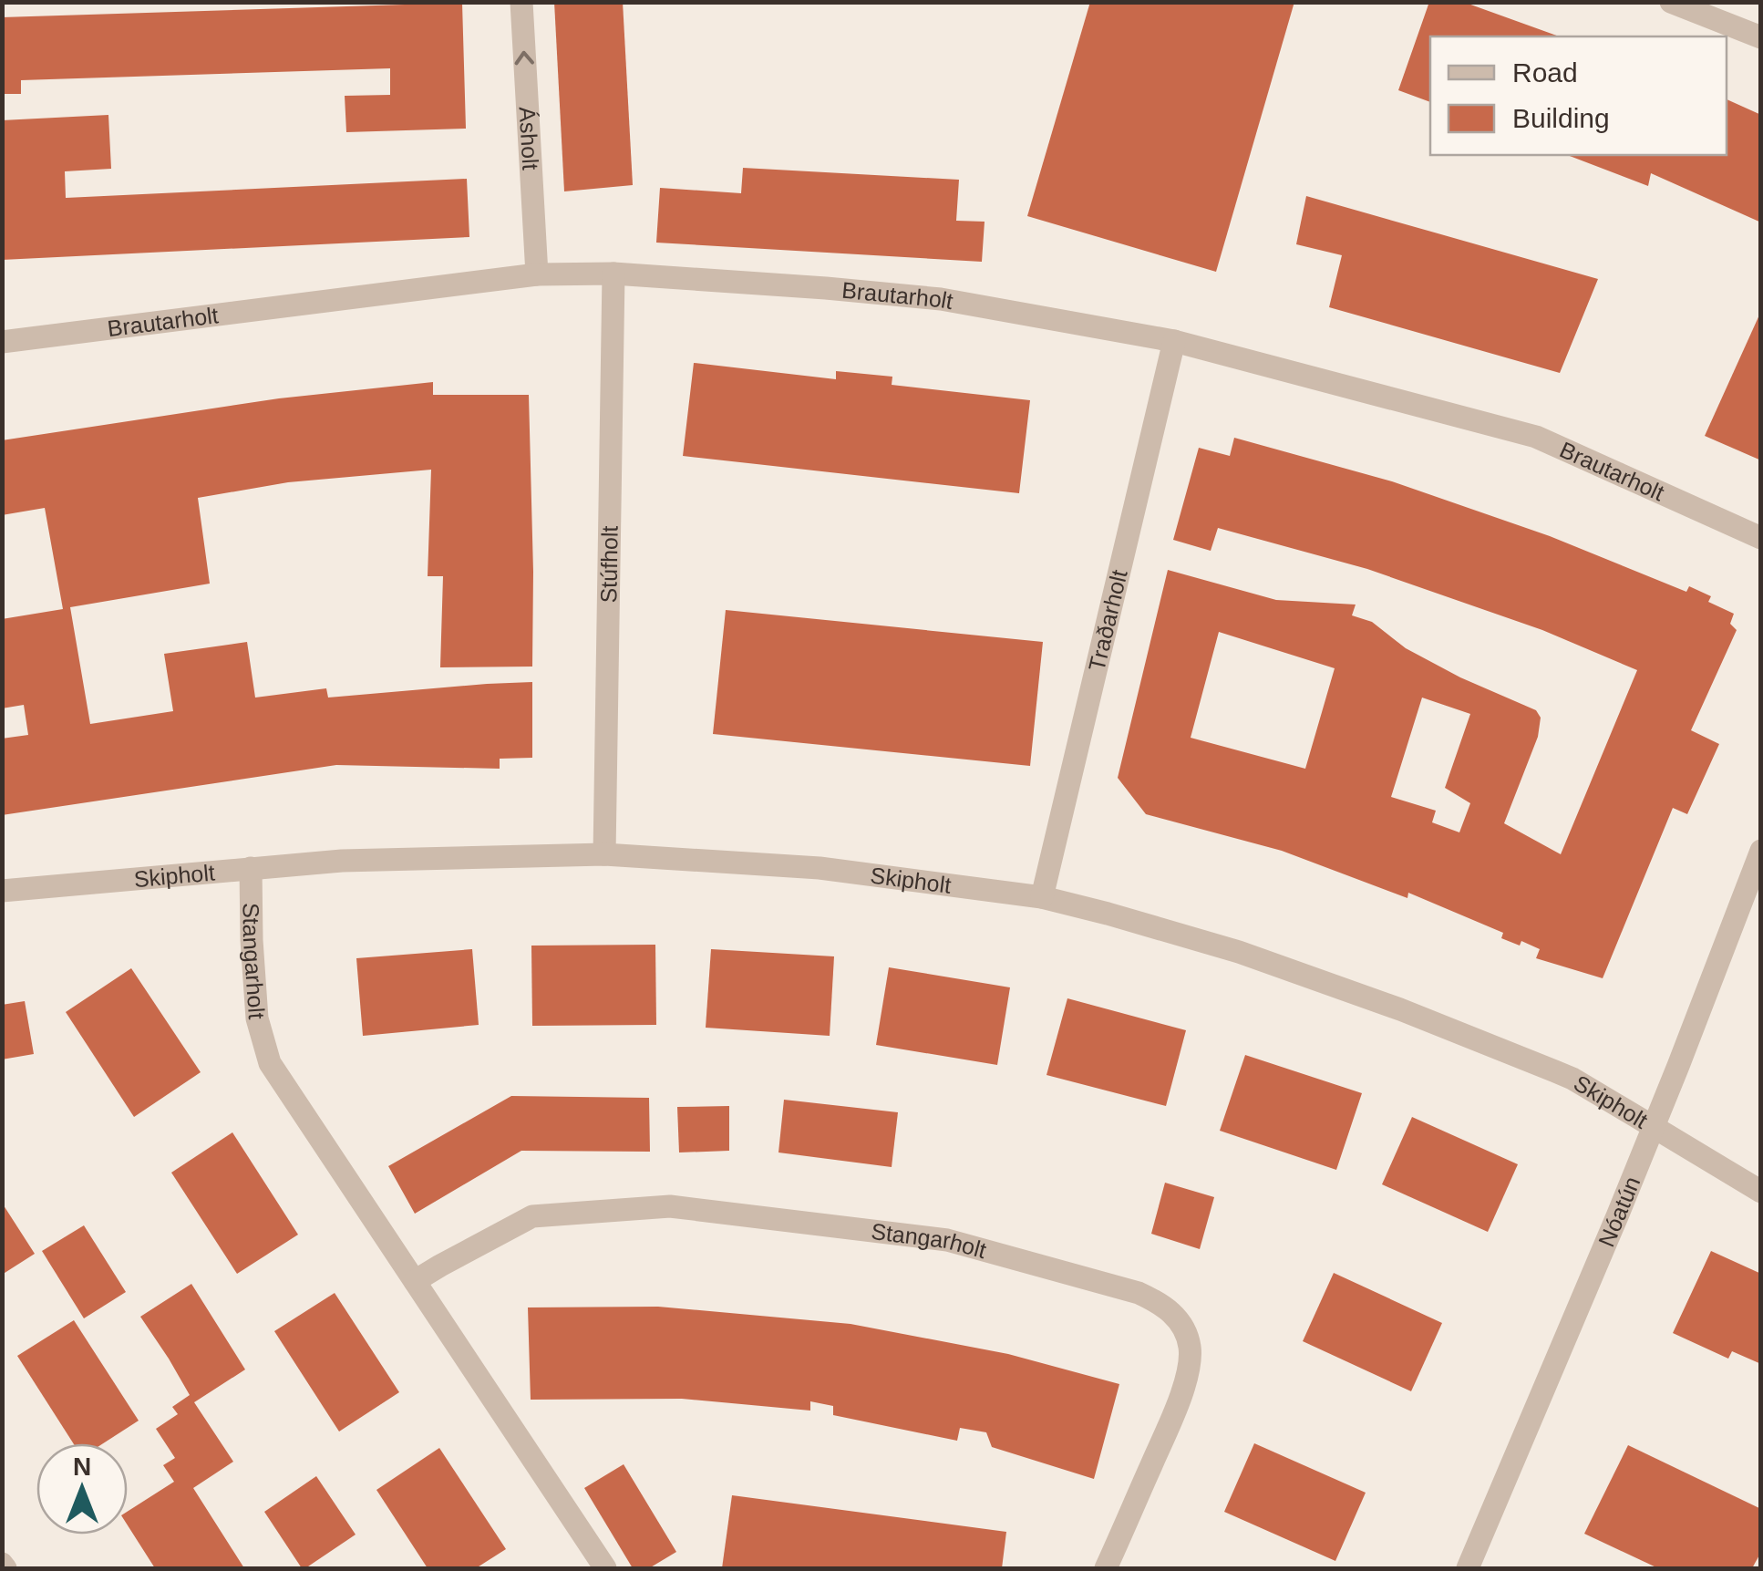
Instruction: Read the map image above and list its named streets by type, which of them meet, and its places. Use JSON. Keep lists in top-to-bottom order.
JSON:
{
  "streets": {
    "street": [
      "Ásholt",
      "Brautarholt",
      "Stúfholt",
      "Traðarholt",
      "Skipholt",
      "Stangarholt",
      "Nóatún"
    ]
  },
  "crossings": [
    ["Ásholt", "Brautarholt"],
    ["Brautarholt", "Stúfholt"],
    ["Brautarholt", "Traðarholt"],
    ["Stúfholt", "Skipholt"],
    ["Traðarholt", "Skipholt"],
    ["Skipholt", "Stangarholt"],
    ["Skipholt", "Nóatún"]
  ],
  "one_way": ["Ásholt"],
  "legend": ["Road", "Building"],
  "north": "top"
}
